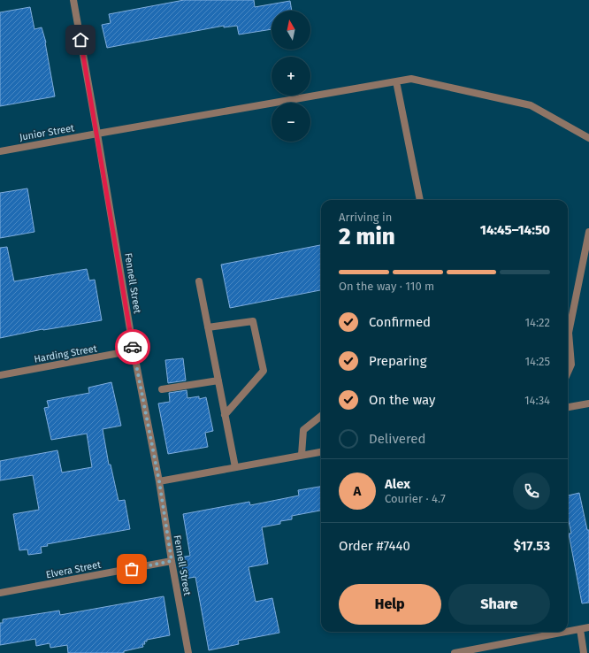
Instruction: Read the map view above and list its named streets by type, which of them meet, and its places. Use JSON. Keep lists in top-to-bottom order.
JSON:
{
  "streets": {
    "street": [
      "Junior Street",
      "Fennell Street",
      "Harding Street",
      "Elvera Street"
    ]
  },
  "crossings": [
    ["Junior Street", "Fennell Street"],
    ["Fennell Street", "Harding Street"],
    ["Fennell Street", "Elvera Street"]
  ],
  "north": "top",
  "page": {
    "map_buttons": ["+", "−"],
    "heading": ["2 min", "Arriving in", "14:45–14:50"],
    "panel": [
      "Alex",
      "Courier · 4.7",
      "Order #7440",
      "$17.53"
    ],
    "bar": "On the way · 110 m",
    "list": [
      ["Confirmed", "14:22"],
      ["Preparing", "14:25"],
      ["On the way", "14:34"],
      "Delivered"
    ],
    "round": "A",
    "buttons": ["Help", "Share"]
  }
}
